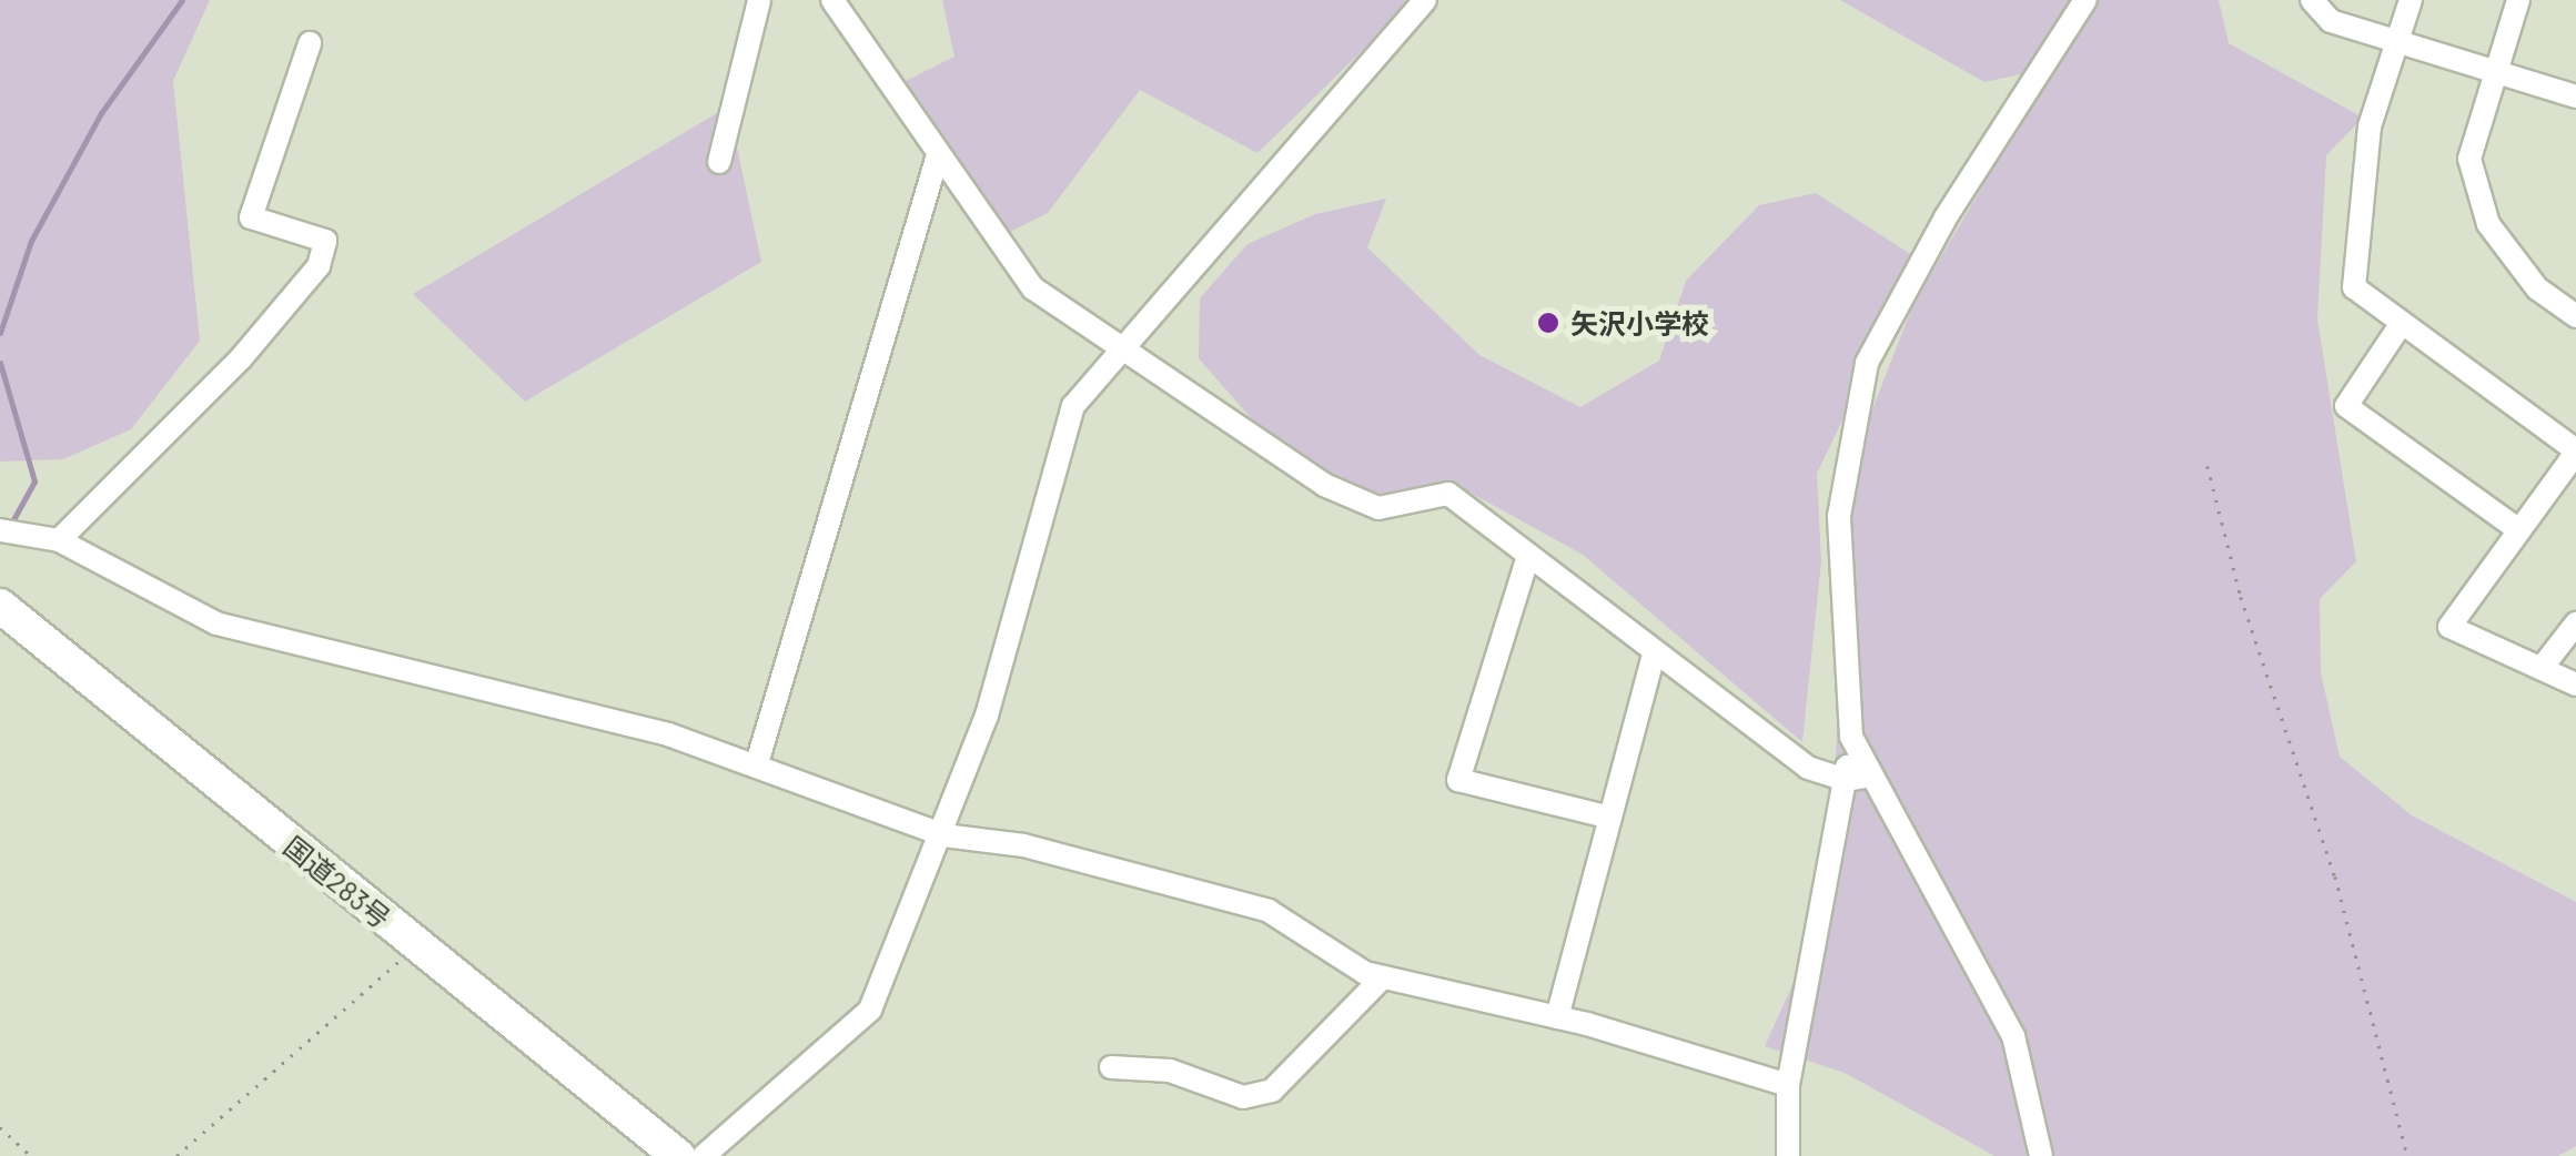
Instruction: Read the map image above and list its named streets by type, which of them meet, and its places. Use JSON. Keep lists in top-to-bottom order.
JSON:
{
  "streets": {
    "highway": ["国道283号"]
  },
  "places": ["矢沢小学校"]
}
